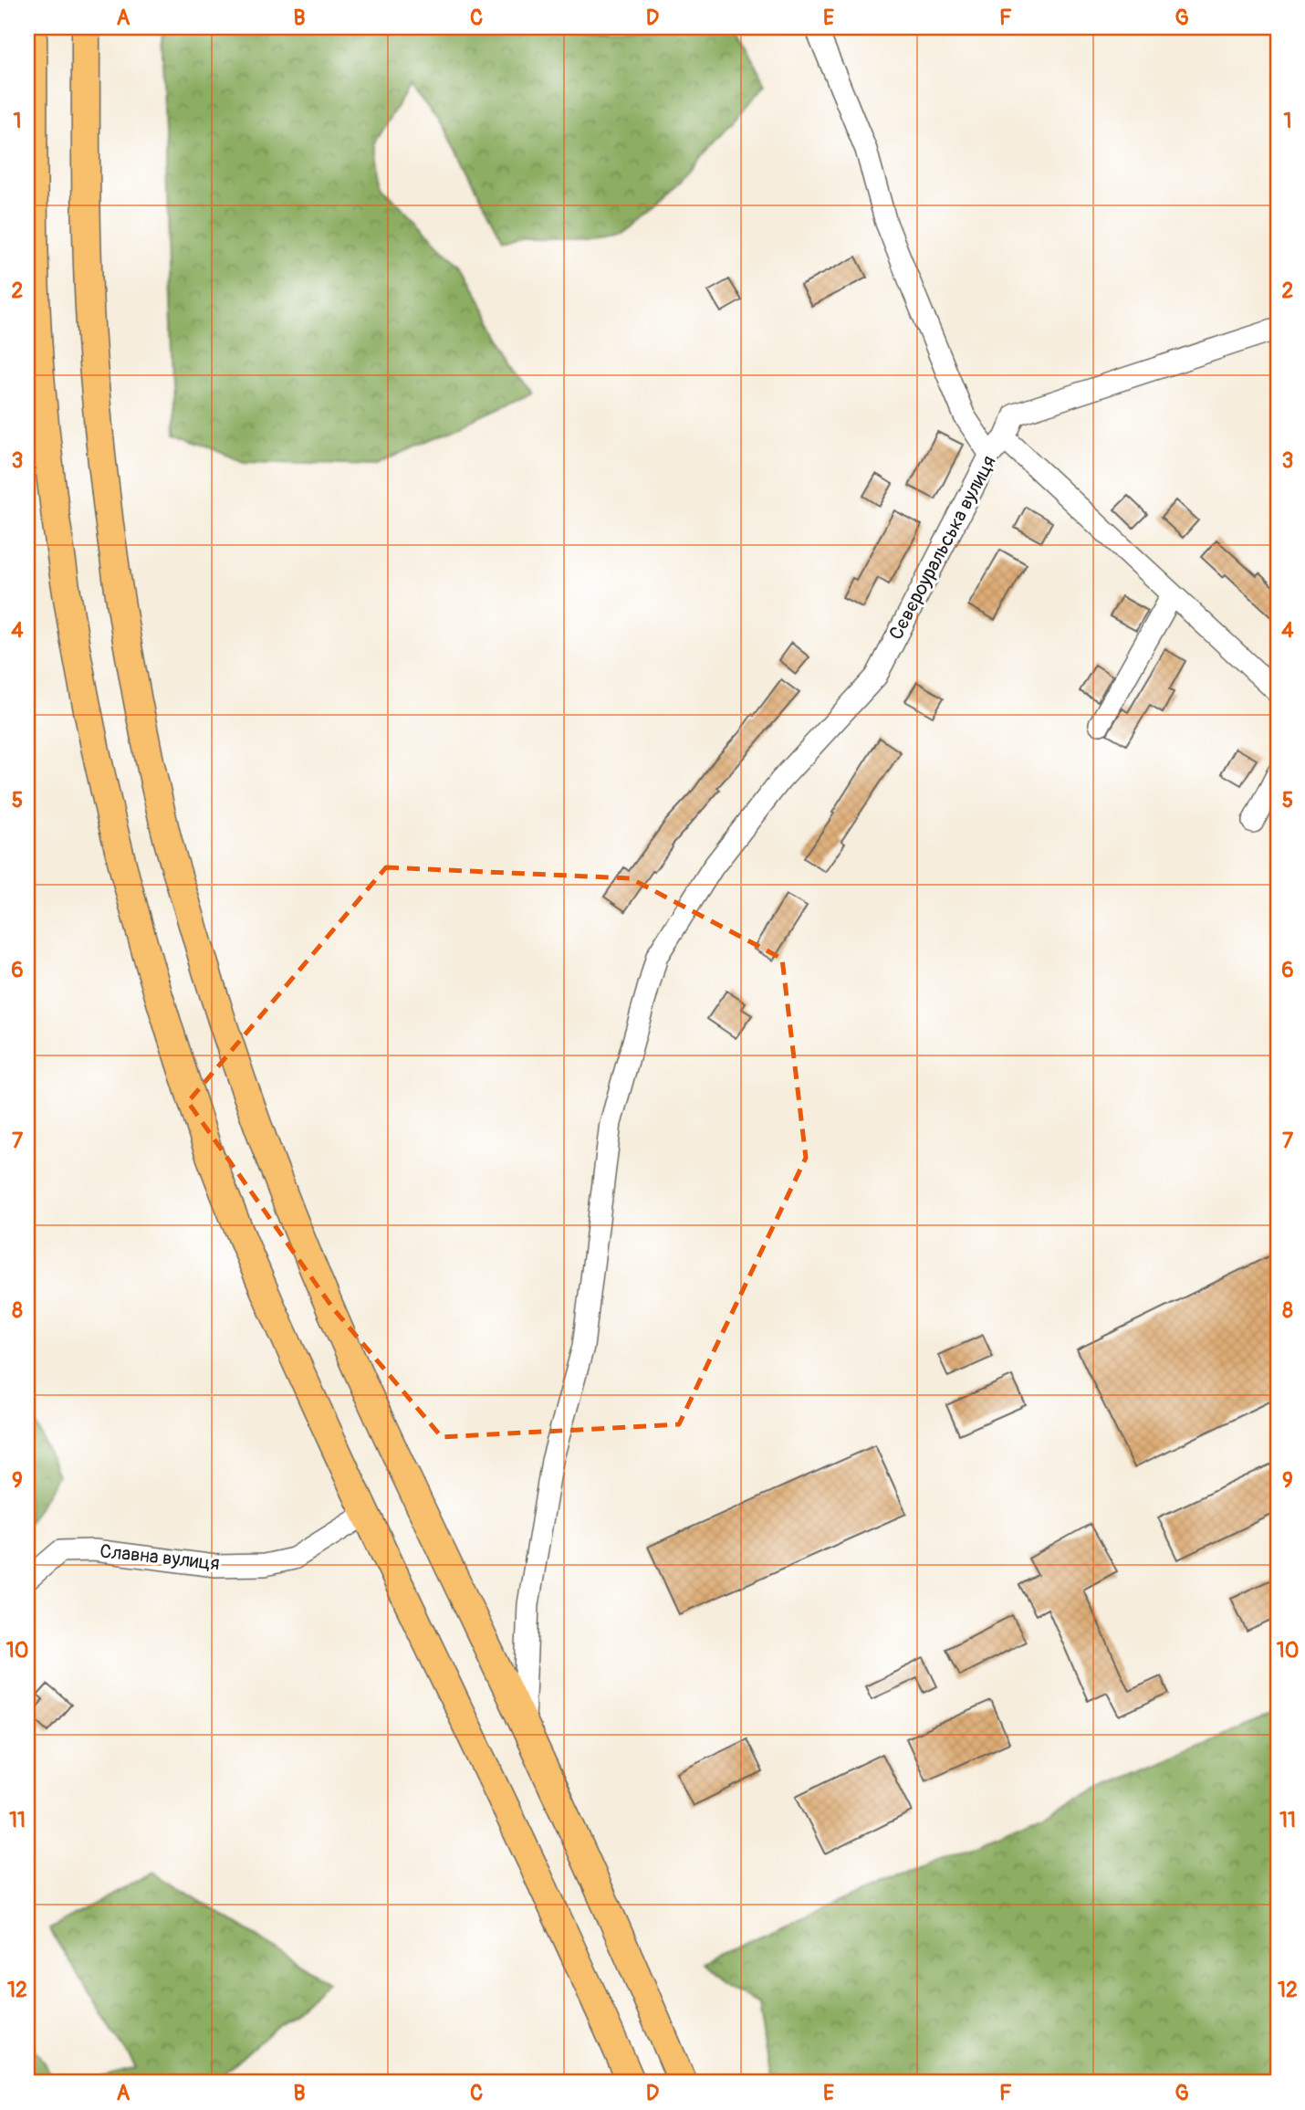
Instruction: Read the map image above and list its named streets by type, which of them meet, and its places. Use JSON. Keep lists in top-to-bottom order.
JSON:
{
  "streets": {
    "street": ["Сєвєроуральська вулиця", "Славна вулиця"]
  },
  "grid": {
    "columns": [
      "A",
      "B",
      "C",
      "D",
      "E",
      "F",
      "G"
    ],
    "rows": [
      "1",
      "2",
      "3",
      "4",
      "5",
      "6",
      "7",
      "8",
      "9",
      "10",
      "11",
      "12"
    ]
  }
}
